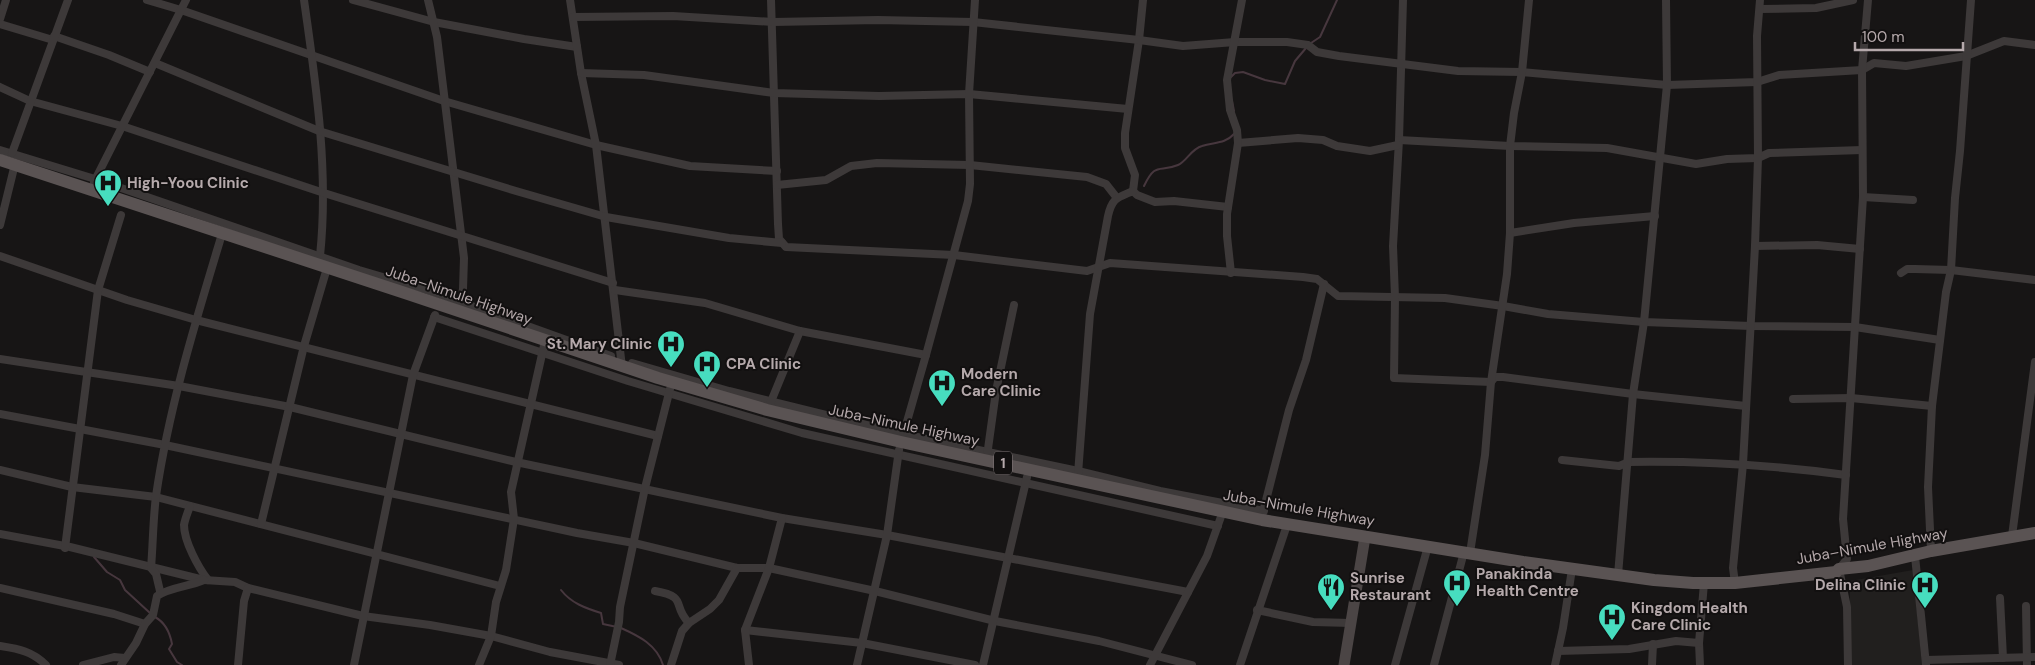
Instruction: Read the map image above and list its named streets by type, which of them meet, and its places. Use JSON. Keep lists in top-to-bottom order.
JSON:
{
  "streets": {
    "main road": ["Juba–Nimule Highway", "1"]
  },
  "places": {
    "hospital": [
      "High-Yoou Clinic",
      "St. Mary Clinic",
      "CPA Clinic",
      "Modern Care Clinic",
      "Panakinda Health Centre",
      "Delina Clinic",
      "Kingdom Health Care Clinic"
    ],
    "restaurant": ["Sunrise Restaurant"]
  },
  "scale_bar": "100 m"
}
